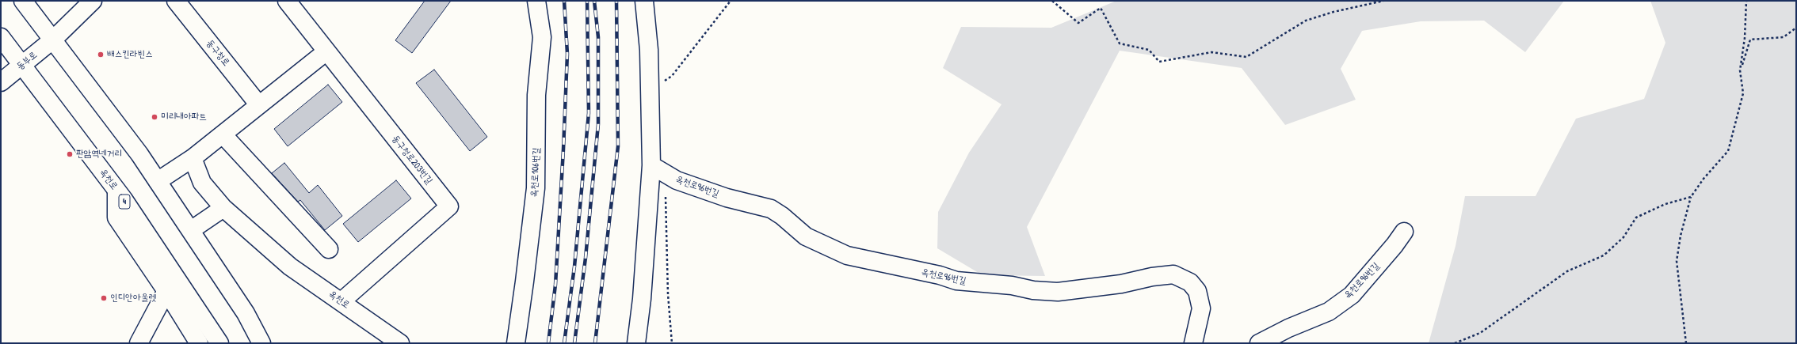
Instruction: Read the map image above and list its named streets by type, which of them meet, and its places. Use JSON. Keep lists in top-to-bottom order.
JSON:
{
  "streets": {
    "street": [
      "동구청로",
      "동부로",
      "동구청로203번길",
      "옥천로106번길",
      "옥천로",
      "옥천로96번길",
      "4"
    ]
  },
  "crossings": [
    ["동부로", "옥천로"],
    ["동구청로203번길", "옥천로"]
  ],
  "places": [
    "배스킨라빈스",
    "미리내아파트",
    "판암역네거리",
    "인디안아울렛"
  ]
}
